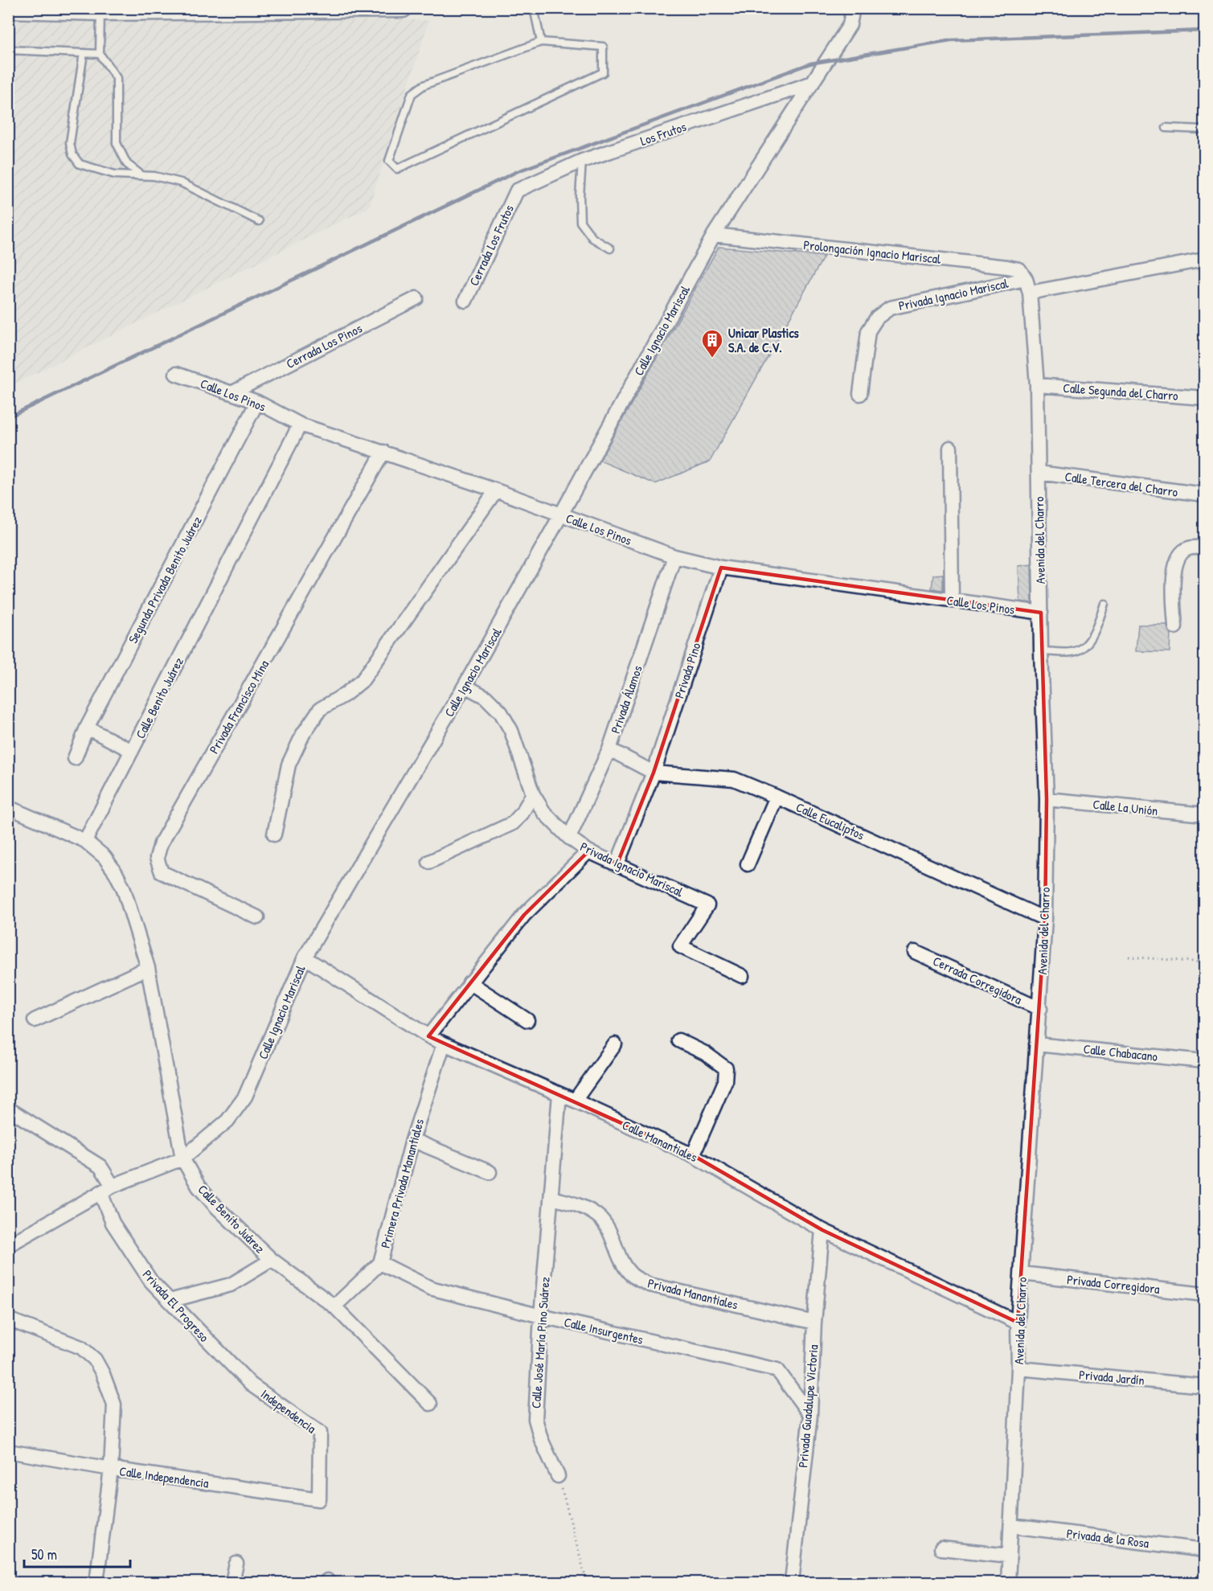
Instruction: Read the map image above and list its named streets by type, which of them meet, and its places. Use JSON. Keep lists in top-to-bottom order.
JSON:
{
  "streets": {
    "street": [
      "Los Frutos",
      "Cerrada Los Frutos",
      "Prolongación Ignacio Mariscal",
      "Privada Ignacio Mariscal",
      "Calle Ignacio Mariscal",
      "Cerrada Los Pinos",
      "Calle Segunda del Charro",
      "Calle Los Pinos",
      "Calle Tercera del Charro",
      "Avenida del Charro",
      "Segunda Privada Benito Juárez",
      "Privada Pino",
      "Calle Benito Juárez",
      "Privada Álamos",
      "Privada Francisco Mina",
      "Calle La Unión",
      "Calle Eucaliptos",
      "Cerrada Corregidora",
      "Calle Chabacano",
      "Calle Manantiales",
      "Primera Privada Manantiales",
      "Privada Corregidora",
      "Privada Manantiales",
      "Privada El Progreso",
      "Calle Insurgentes",
      "Calle José María Pino Suárez",
      "Privada Jardín",
      "Privada Guadalupe Victoria",
      "Independencia",
      "Calle Independencia",
      "Privada de la Rosa"
    ]
  },
  "crossings": [
    ["Los Frutos", "Cerrada Los Frutos"],
    ["Los Frutos", "Calle Ignacio Mariscal"],
    ["Prolongación Ignacio Mariscal", "Privada Ignacio Mariscal"],
    ["Prolongación Ignacio Mariscal", "Calle Ignacio Mariscal"],
    ["Prolongación Ignacio Mariscal", "Avenida del Charro"],
    ["Privada Ignacio Mariscal", "Calle Ignacio Mariscal"],
    ["Privada Ignacio Mariscal", "Avenida del Charro"],
    ["Privada Ignacio Mariscal", "Privada Pino"],
    ["Privada Ignacio Mariscal", "Privada Álamos"],
    ["Calle Ignacio Mariscal", "Calle Los Pinos"],
    ["Calle Ignacio Mariscal", "Calle Benito Juárez"],
    ["Calle Ignacio Mariscal", "Calle Manantiales"],
    ["Calle Ignacio Mariscal", "Privada El Progreso"],
    ["Cerrada Los Pinos", "Calle Los Pinos"],
    ["Calle Segunda del Charro", "Avenida del Charro"],
    ["Calle Los Pinos", "Avenida del Charro"],
    ["Calle Los Pinos", "Segunda Privada Benito Juárez"],
    ["Calle Los Pinos", "Privada Pino"],
    ["Calle Los Pinos", "Calle Benito Juárez"],
    ["Calle Los Pinos", "Privada Álamos"],
    ["Calle Los Pinos", "Privada Francisco Mina"],
    ["Calle Tercera del Charro", "Avenida del Charro"],
    ["Avenida del Charro", "Calle La Unión"],
    ["Avenida del Charro", "Calle Eucaliptos"],
    ["Avenida del Charro", "Cerrada Corregidora"],
    ["Avenida del Charro", "Calle Chabacano"],
    ["Avenida del Charro", "Calle Manantiales"],
    ["Avenida del Charro", "Privada Corregidora"],
    ["Avenida del Charro", "Privada Jardín"],
    ["Avenida del Charro", "Privada de la Rosa"],
    ["Privada Pino", "Calle Eucaliptos"],
    ["Calle Benito Juárez", "Primera Privada Manantiales"],
    ["Privada Álamos", "Calle Eucaliptos"],
    ["Calle Manantiales", "Primera Privada Manantiales"],
    ["Calle Manantiales", "Calle José María Pino Suárez"],
    ["Calle Manantiales", "Privada Guadalupe Victoria"],
    ["Primera Privada Manantiales", "Calle Insurgentes"],
    ["Privada Manantiales", "Calle José María Pino Suárez"],
    ["Privada Manantiales", "Privada Guadalupe Victoria"],
    ["Privada El Progreso", "Independencia"],
    ["Calle Insurgentes", "Calle José María Pino Suárez"],
    ["Calle Insurgentes", "Privada Guadalupe Victoria"],
    ["Independencia", "Calle Independencia"]
  ],
  "places": {
    "building": ["Unicar Plastics S.A. de C.V."]
  },
  "scale_bar": "50 m"
}
